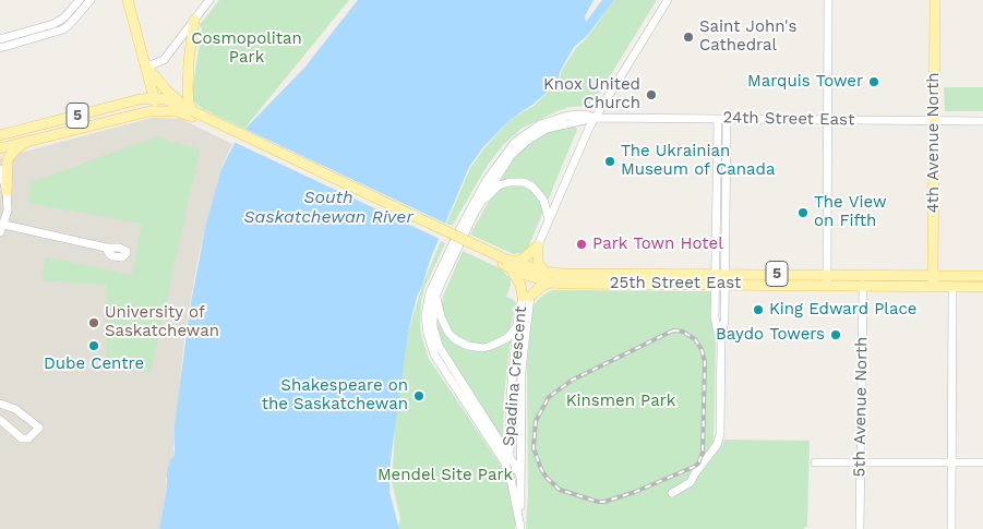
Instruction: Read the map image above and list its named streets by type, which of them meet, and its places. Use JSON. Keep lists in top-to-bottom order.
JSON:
{
  "streets": {
    "main road": ["5", "4th Avenue North", "25th Street East"],
    "street": ["24th Street East", "Spadina Crescent", "5th Avenue North"]
  },
  "crossings": [
    ["5", "25th Street East"],
    ["24th Street East", "4th Avenue North"],
    ["24th Street East", "Spadina Crescent"],
    ["4th Avenue North", "25th Street East"],
    ["25th Street East", "5th Avenue North"]
  ],
  "water": ["South Saskatchewan River"],
  "parks": ["Cosmopolitan Park", "Kinsmen Park", "Mendel Site Park"],
  "places": [
    "Saint John's Cathedral",
    "Marquis Tower",
    "Knox United Church",
    "The Ukrainian Museum of Canada",
    "The View on Fifth",
    "Park Town Hotel",
    "King Edward Place",
    "University of Saskatchewan",
    "Baydo Towers",
    "Dube Centre",
    "Shakespeare on the Saskatchewan"
  ]
}
